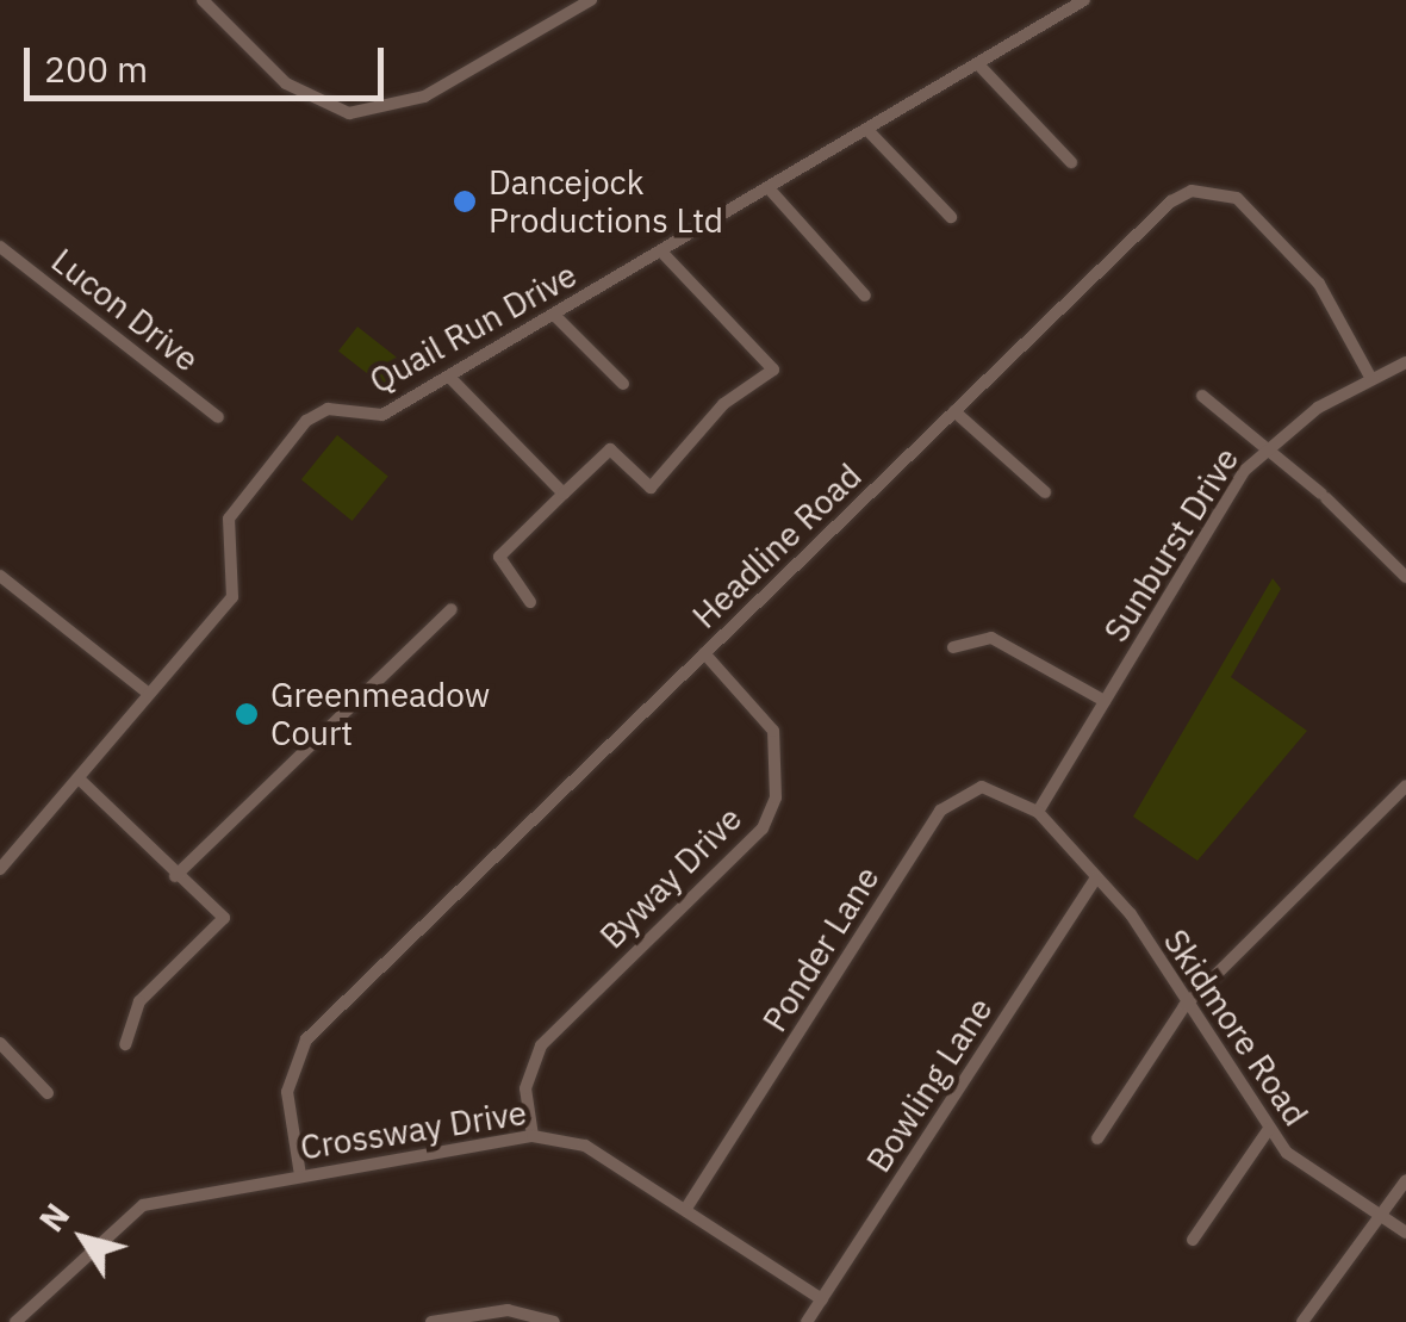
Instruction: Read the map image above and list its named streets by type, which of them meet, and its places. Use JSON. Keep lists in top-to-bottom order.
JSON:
{
  "streets": {
    "street": [
      "Lucon Drive",
      "Quail Run Drive",
      "Sunburst Drive",
      "Headline Road",
      "Byway Drive",
      "Ponder Lane",
      "Skidmore Road",
      "Bowling Lane",
      "Crossway Drive"
    ]
  },
  "crossings": [
    ["Sunburst Drive", "Headline Road"],
    ["Sunburst Drive", "Ponder Lane"],
    ["Sunburst Drive", "Skidmore Road"],
    ["Headline Road", "Byway Drive"],
    ["Headline Road", "Crossway Drive"],
    ["Byway Drive", "Crossway Drive"],
    ["Ponder Lane", "Skidmore Road"],
    ["Ponder Lane", "Crossway Drive"],
    ["Skidmore Road", "Bowling Lane"],
    ["Bowling Lane", "Crossway Drive"]
  ],
  "places": ["Dancejock Productions Ltd", "Greenmeadow Court"],
  "scale_bar": "200 m",
  "north": "top left"
}
